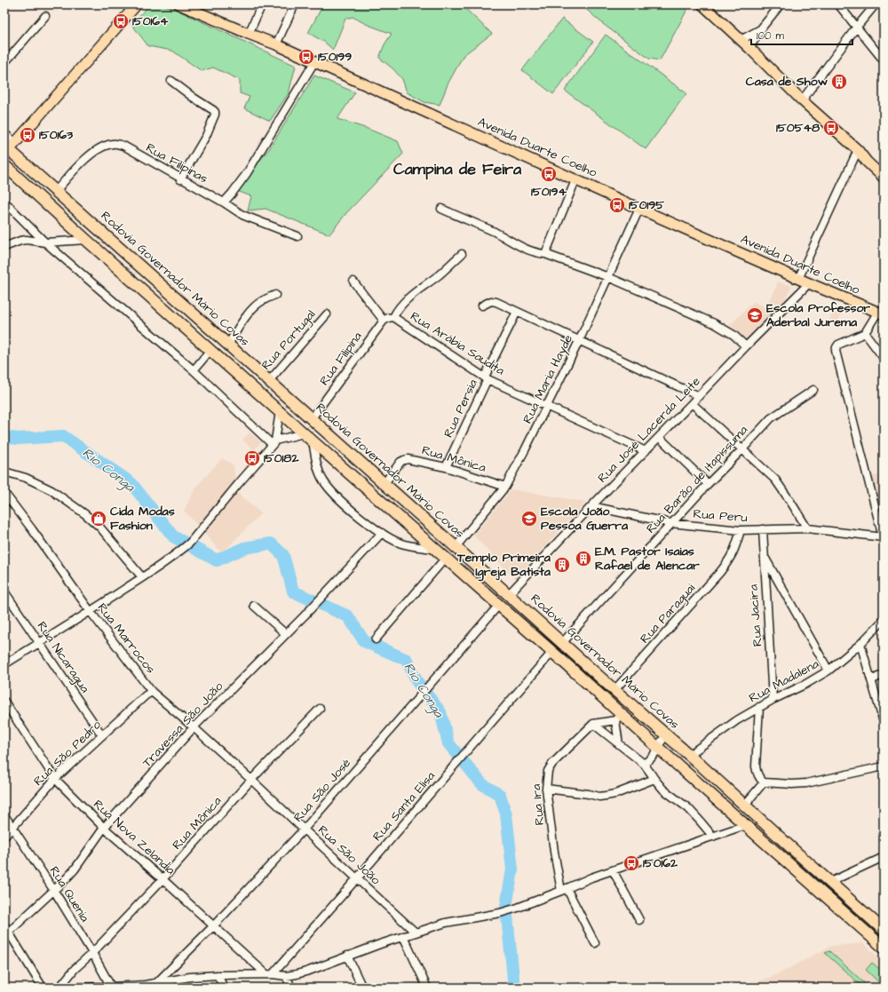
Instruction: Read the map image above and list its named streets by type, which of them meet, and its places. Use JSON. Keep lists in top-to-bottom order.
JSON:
{
  "streets": {
    "highway": ["Rodovia Governador Mário Covas"],
    "main road": ["Avenida Duarte Coelho"],
    "street": [
      "Rua Filipinas",
      "Rua Portugal",
      "Rua Arábia Saudita",
      "Rua Filipina",
      "Rua Maria Hayde",
      "Rua Persia",
      "Rua José Lacerda Leite",
      "Rua Mônica",
      "Rua Barão de Itapissuma",
      "Rua Peru",
      "Rua Paraguai",
      "Rua Jacira",
      "Rua Marrocos",
      "Rua Nicaragua",
      "Rua Madalena",
      "Travessa São João",
      "Rua São Pedro",
      "Rua São José",
      "Rua Ira",
      "Rua Santa Elisa",
      "Rua Nova Zelandia",
      "Rua São João",
      "Rua Quenia"
    ]
  },
  "crossings": [
    ["Avenida Duarte Coelho", "Rua Maria Hayde"],
    ["Avenida Duarte Coelho", "Rua José Lacerda Leite"],
    ["Rua Filipinas", "Rodovia Governador Mário Covas"],
    ["Rodovia Governador Mário Covas", "Rua Portugal"],
    ["Rodovia Governador Mário Covas", "Rua Filipina"],
    ["Rodovia Governador Mário Covas", "Rua Maria Hayde"],
    ["Rodovia Governador Mário Covas", "Rua José Lacerda Leite"],
    ["Rodovia Governador Mário Covas", "Rua Mônica"],
    ["Rodovia Governador Mário Covas", "Rua Barão de Itapissuma"],
    ["Rodovia Governador Mário Covas", "Rua Paraguai"],
    ["Rodovia Governador Mário Covas", "Rua Madalena"],
    ["Rua Arábia Saudita", "Rua Maria Hayde"],
    ["Rua Arábia Saudita", "Rua Persia"],
    ["Rua Arábia Saudita", "Rua José Lacerda Leite"],
    ["Rua Maria Hayde", "Rua Mônica"],
    ["Rua Persia", "Rua Mônica"],
    ["Rua José Lacerda Leite", "Rua Peru"],
    ["Rua Mônica", "Rua Marrocos"],
    ["Rua Mônica", "Rua Nova Zelandia"],
    ["Rua Mônica", "Rua São João"],
    ["Rua Mônica", "Rua Quenia"],
    ["Rua Barão de Itapissuma", "Rua Peru"],
    ["Rua Peru", "Rua Paraguai"],
    ["Rua Peru", "Rua Jacira"],
    ["Rua Jacira", "Rua Madalena"],
    ["Rua Marrocos", "Travessa São João"],
    ["Rua Marrocos", "Rua São Pedro"],
    ["Rua Marrocos", "Rua São João"],
    ["Rua Nicaragua", "Rua São Pedro"],
    ["Travessa São João", "Rua Nova Zelandia"],
    ["Travessa São João", "Rua Quenia"],
    ["Rua São Pedro", "Rua Nova Zelandia"],
    ["Rua São Pedro", "Rua Quenia"],
    ["Rua São José", "Rua Nova Zelandia"],
    ["Rua São José", "Rua São João"],
    ["Rua Santa Elisa", "Rua Nova Zelandia"],
    ["Rua Santa Elisa", "Rua São João"]
  ],
  "districts": ["Campina de Feira"],
  "water": ["Rio Conga"],
  "places": {
    "bus stop": [
      "150164",
      "150199",
      "150548",
      "150163",
      "150194",
      "150195",
      "150182",
      "150162"
    ],
    "building": ["Casa de Show", "E.M. Pastor Isaias Rafael de Alencar", "Templo Primeira Igreja Batista"],
    "school or university": ["Escola Professor Aderbal Jurema", "Escola João Pessoa Guerra"],
    "shop": ["Cida Modas Fashion"]
  },
  "scale_bar": "100 m"
}
